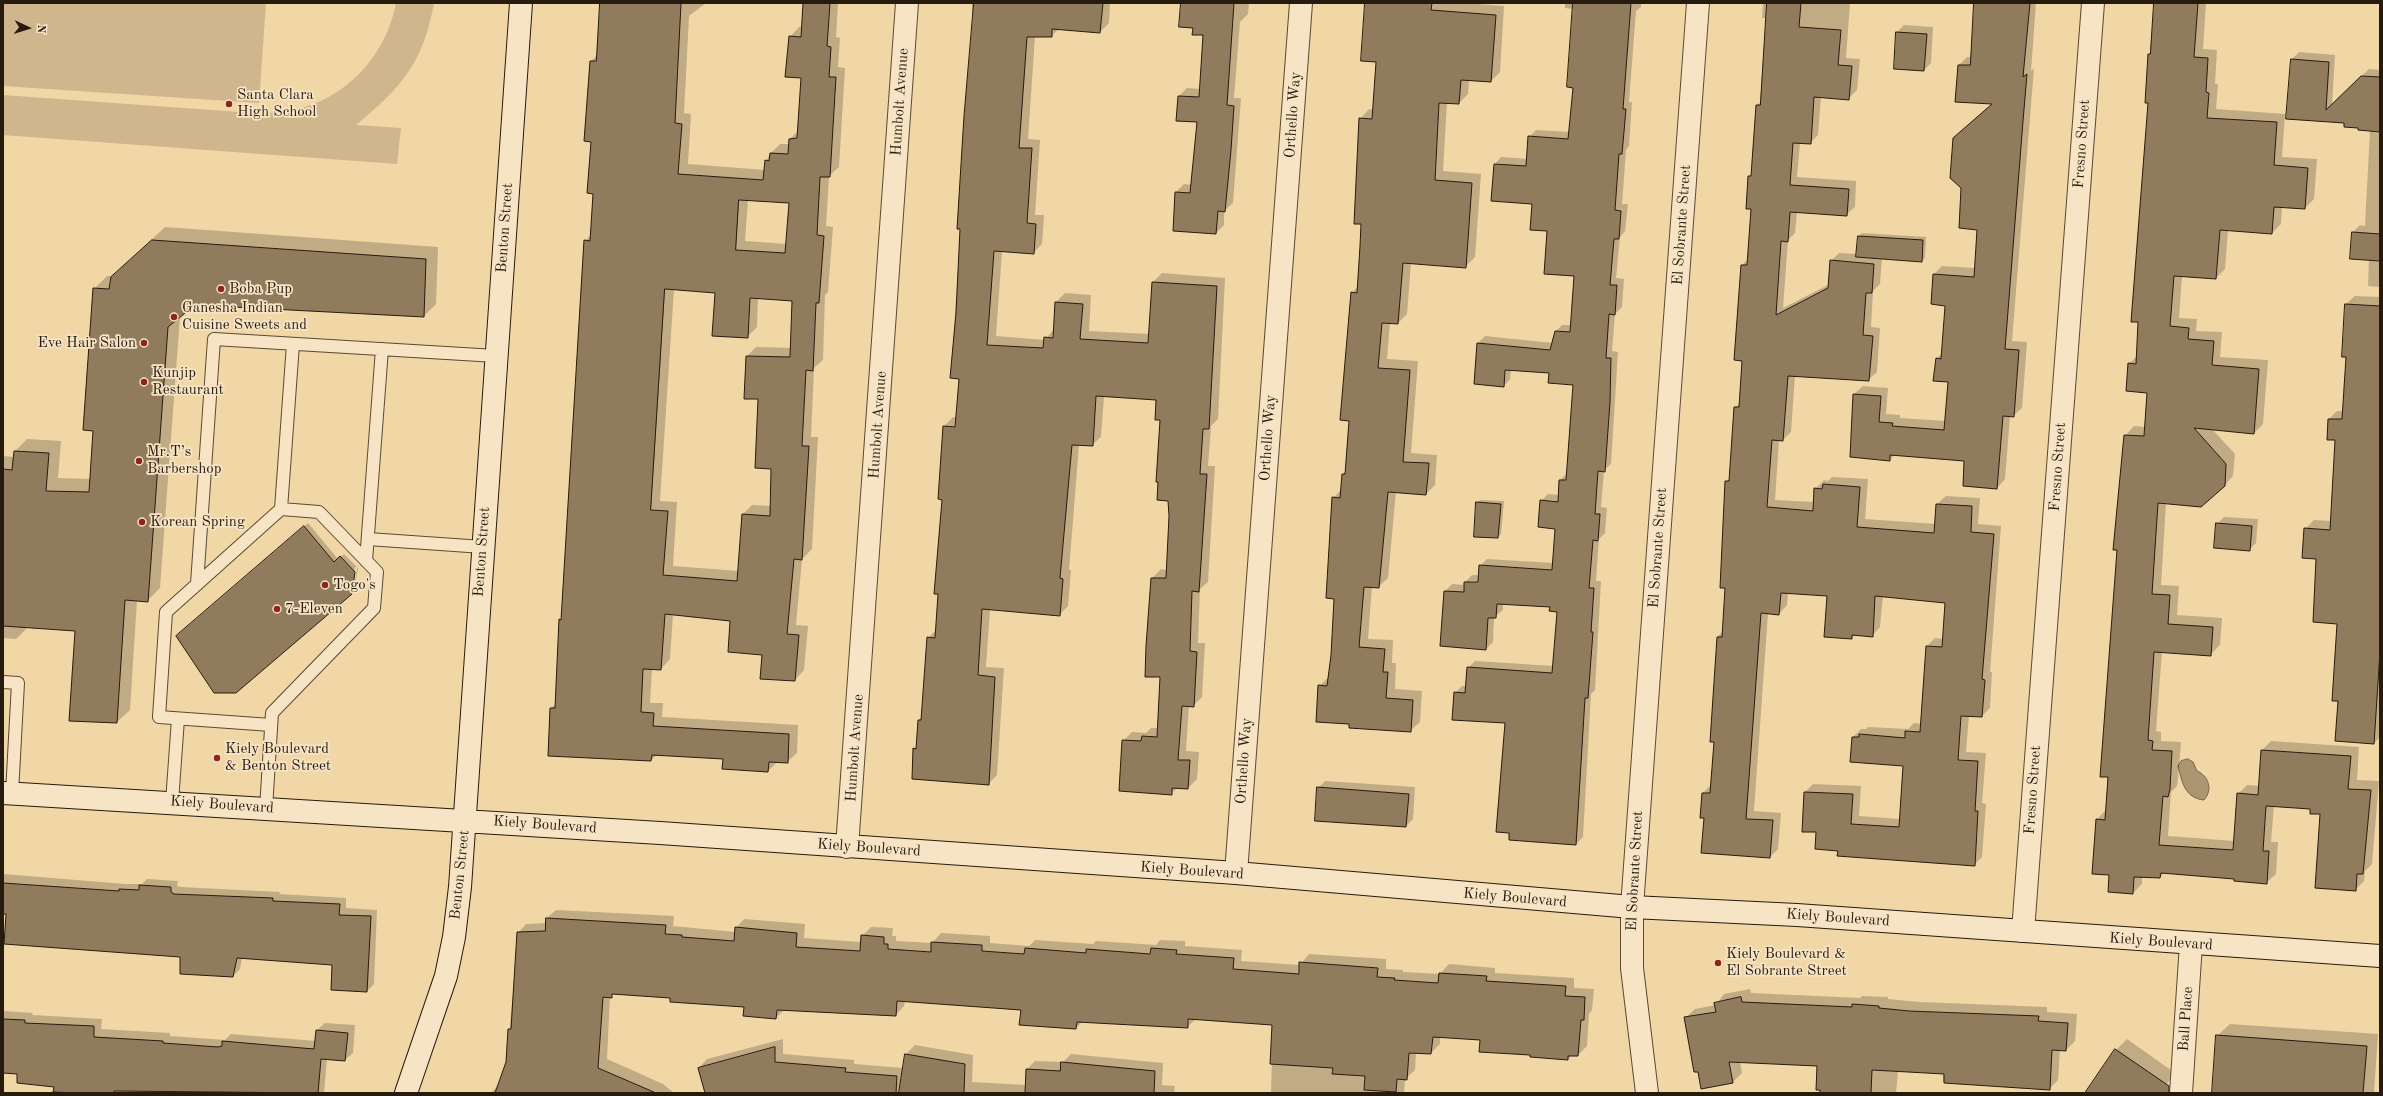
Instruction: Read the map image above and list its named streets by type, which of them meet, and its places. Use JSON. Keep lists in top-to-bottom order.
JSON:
{
  "streets": {
    "street": [
      "Humbolt Avenue",
      "Orthello Way",
      "Fresno Street",
      "El Sobrante Street",
      "Benton Street",
      "Kiely Boulevard",
      "Ball Place"
    ]
  },
  "crossings": [
    ["Humbolt Avenue", "Kiely Boulevard"],
    ["Orthello Way", "Kiely Boulevard"],
    ["Fresno Street", "Kiely Boulevard"],
    ["El Sobrante Street", "Kiely Boulevard"],
    ["Benton Street", "Kiely Boulevard"],
    ["Kiely Boulevard", "Ball Place"]
  ],
  "places": [
    "Santa Clara High School",
    "Boba Pup",
    "Ganesha Indian Cuisine Sweets and",
    "Eve Hair Salon",
    "Kunjip Restaurant",
    "Mr.T’s Barbershop",
    "Korean Spring",
    "Togo's",
    "7-Eleven",
    "Kiely Boulevard & Benton Street",
    "Kiely Boulevard & El Sobrante Street"
  ],
  "north": "right"
}
